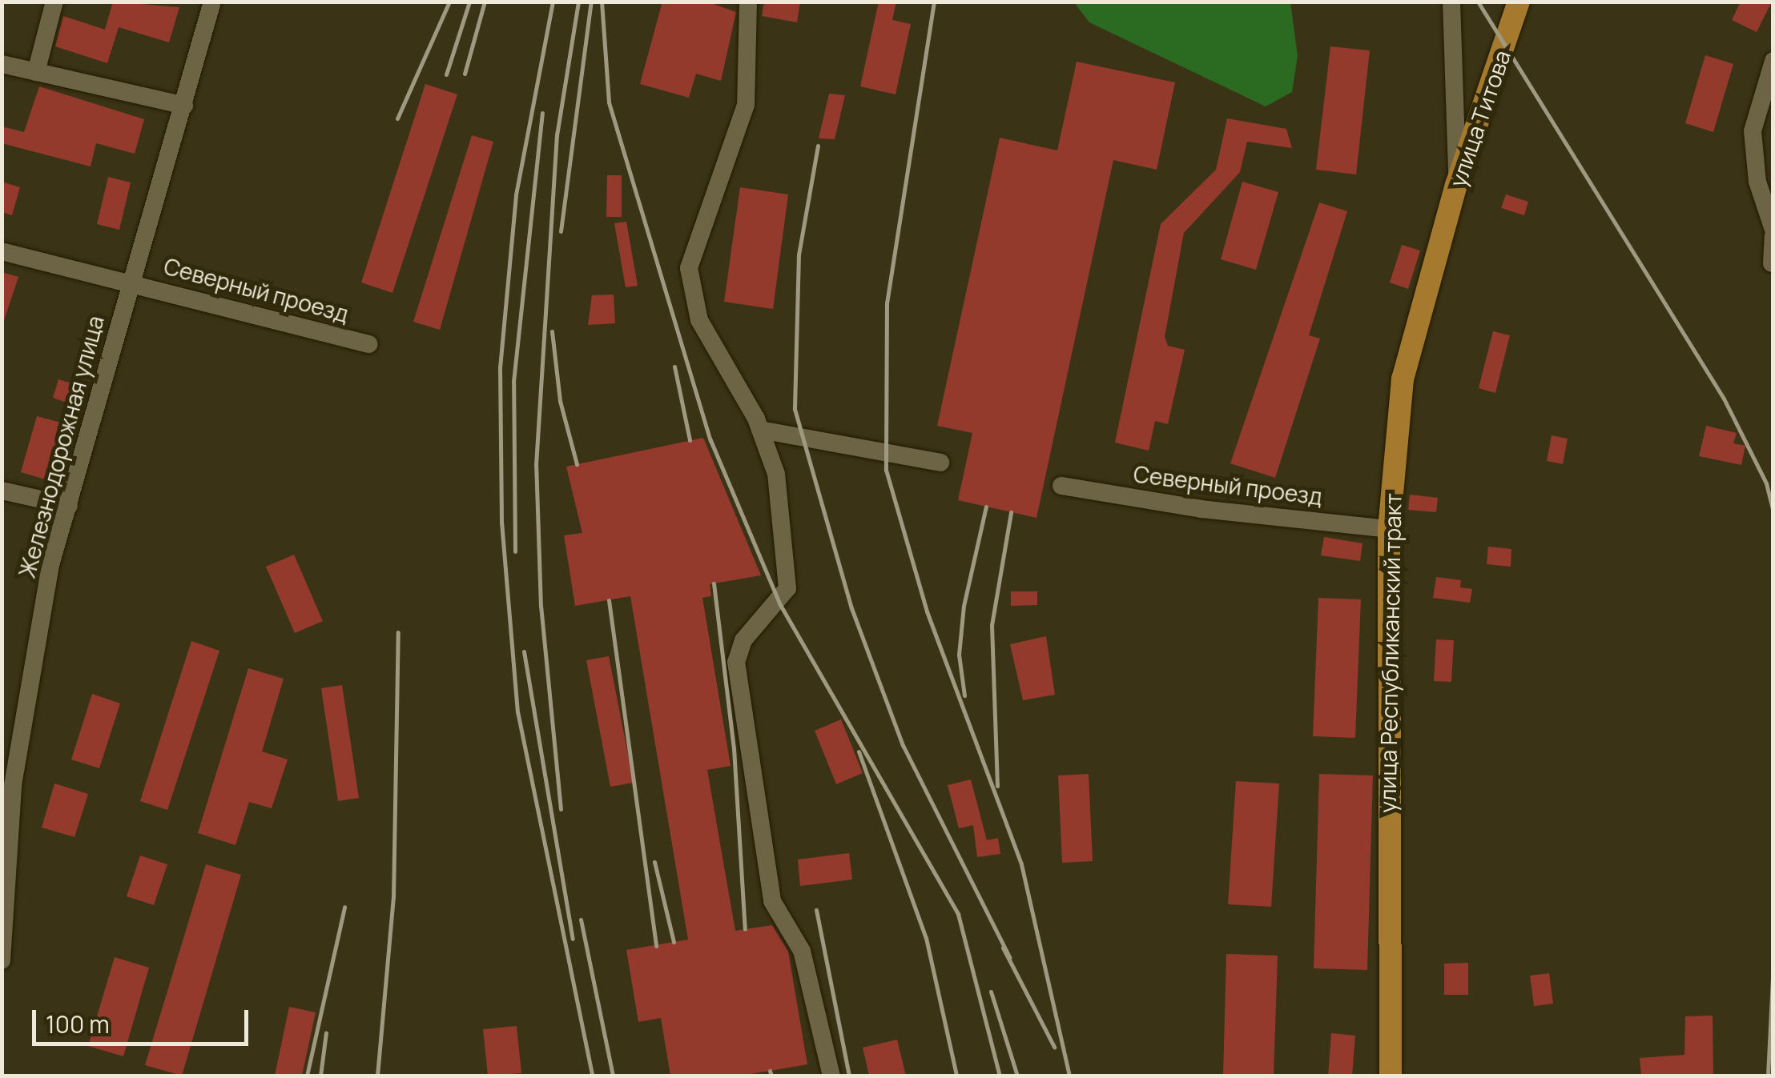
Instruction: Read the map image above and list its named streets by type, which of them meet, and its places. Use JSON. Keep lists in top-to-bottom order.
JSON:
{
  "streets": {
    "main road": ["улица Титова", "улица Республиканский тракт"],
    "street": ["Северный проезд", "Железнодорожная улица"]
  },
  "crossings": [
    ["улица Титова", "улица Республиканский тракт"],
    ["Северный проезд", "Железнодорожная улица"],
    ["Северный проезд", "улица Республиканский тракт"]
  ],
  "scale_bar": "100 m"
}
